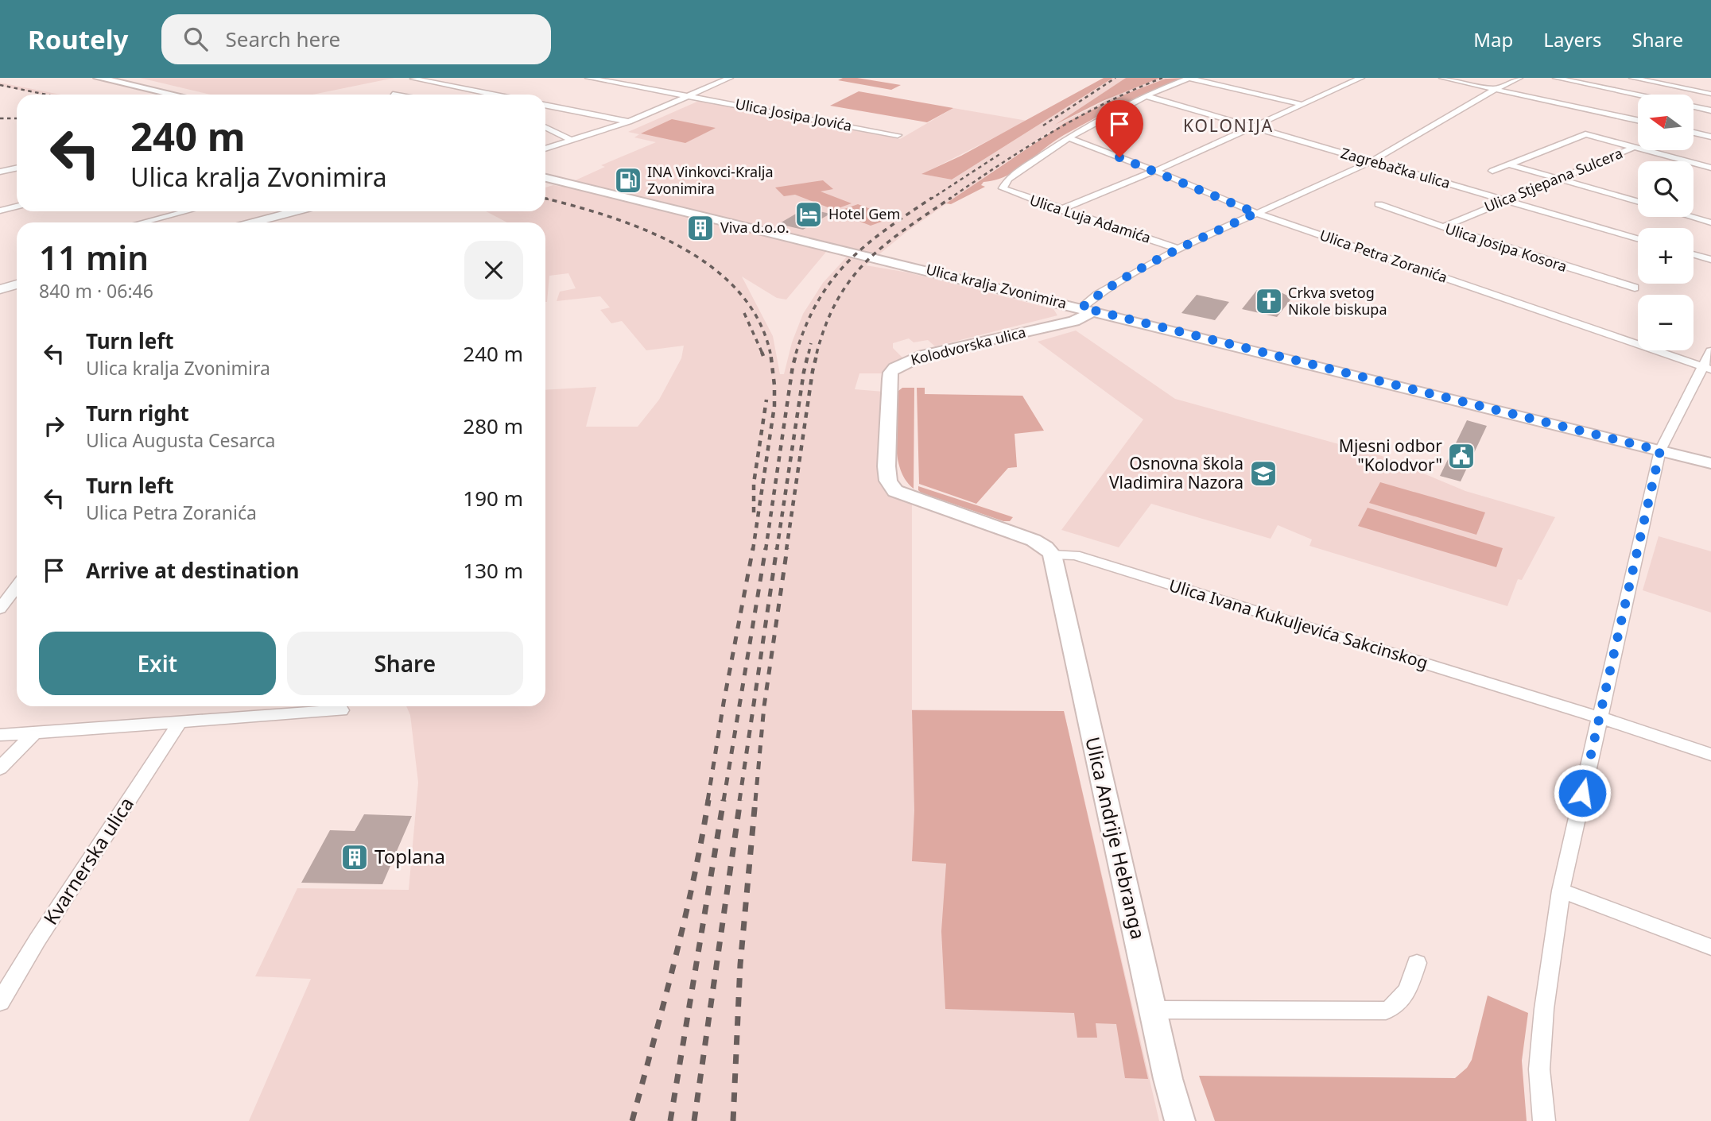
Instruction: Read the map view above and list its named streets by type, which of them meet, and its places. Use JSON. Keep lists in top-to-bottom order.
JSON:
{
  "streets": {
    "main road": ["Ulica kralja Zvonimira", "Kolodvorska ulica", "Ulica Andrije Hebranga"],
    "street": [
      "Ulica Josipa Jovića",
      "Zagrebačka ulica",
      "Ulica Stjepana Sulcera",
      "Ulica Luja Adamića",
      "Ulica Josipa Kosora",
      "Ulica Petra Zoranića",
      "Ulica Ivana Kukuljevića Sakcinskog",
      "Kvarnerska ulica"
    ]
  },
  "crossings": [
    ["Zagrebačka ulica", "Ulica Stjepana Sulcera"],
    ["Ulica Stjepana Sulcera", "Ulica Josipa Kosora"],
    ["Ulica Luja Adamića", "Ulica Petra Zoranića"],
    ["Ulica kralja Zvonimira", "Kolodvorska ulica"],
    ["Kolodvorska ulica", "Ulica Ivana Kukuljevića Sakcinskog"],
    ["Kolodvorska ulica", "Ulica Andrije Hebranga"],
    ["Ulica Ivana Kukuljevića Sakcinskog", "Ulica Andrije Hebranga"]
  ],
  "districts": ["KOLONIJA"],
  "places": {
    "fuel station": ["INA Vinkovci-Kralja Zvonimira"],
    "hotel": ["Hotel Gem"],
    "building": ["Viva d.o.o.", "Toplana"],
    "church": ["Crkva svetog Nikole biskupa"],
    "public building": ["Mjesni odbor \"Kolodvor\""],
    "school or university": ["Osnovna škola Vladimira Nazora"]
  },
  "north": "left",
  "page": {
    "header": "Routely",
    "search": "Search here",
    "nav": ["Map", "Layers", "Share"],
    "map_buttons": ["+", "−"],
    "turn": ["240 m", "Ulica kralja Zvonimira"],
    "heading": ["11 min", "840 m · 06:46"],
    "list": [
      {
        "name": "Turn left",
        "note": "Ulica kralja Zvonimira",
        "value": "240 m"
      },
      {
        "name": "Turn right",
        "note": "Ulica Augusta Cesarca",
        "value": "280 m"
      },
      {
        "name": "Turn left",
        "note": "Ulica Petra Zoranića",
        "value": "190 m"
      },
      {
        "name": "Arrive at destination",
        "value": "130 m"
      }
    ],
    "buttons": ["Exit", "Share"]
  }
}
